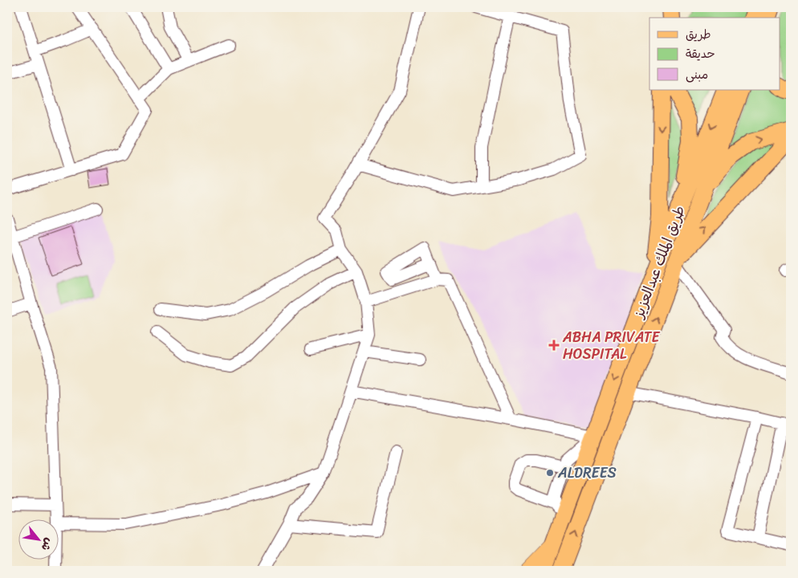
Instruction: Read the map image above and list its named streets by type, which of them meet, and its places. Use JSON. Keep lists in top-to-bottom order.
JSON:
{
  "streets": {
    "highway": ["طريق الملك عبدالعزيز"]
  },
  "places": {
    "health": ["ABHA PRIVATE HOSPITAL"],
    "other": ["ALDREES"]
  },
  "legend": ["طريق", "حديقة", "مبنى"],
  "north": "bottom right"
}
